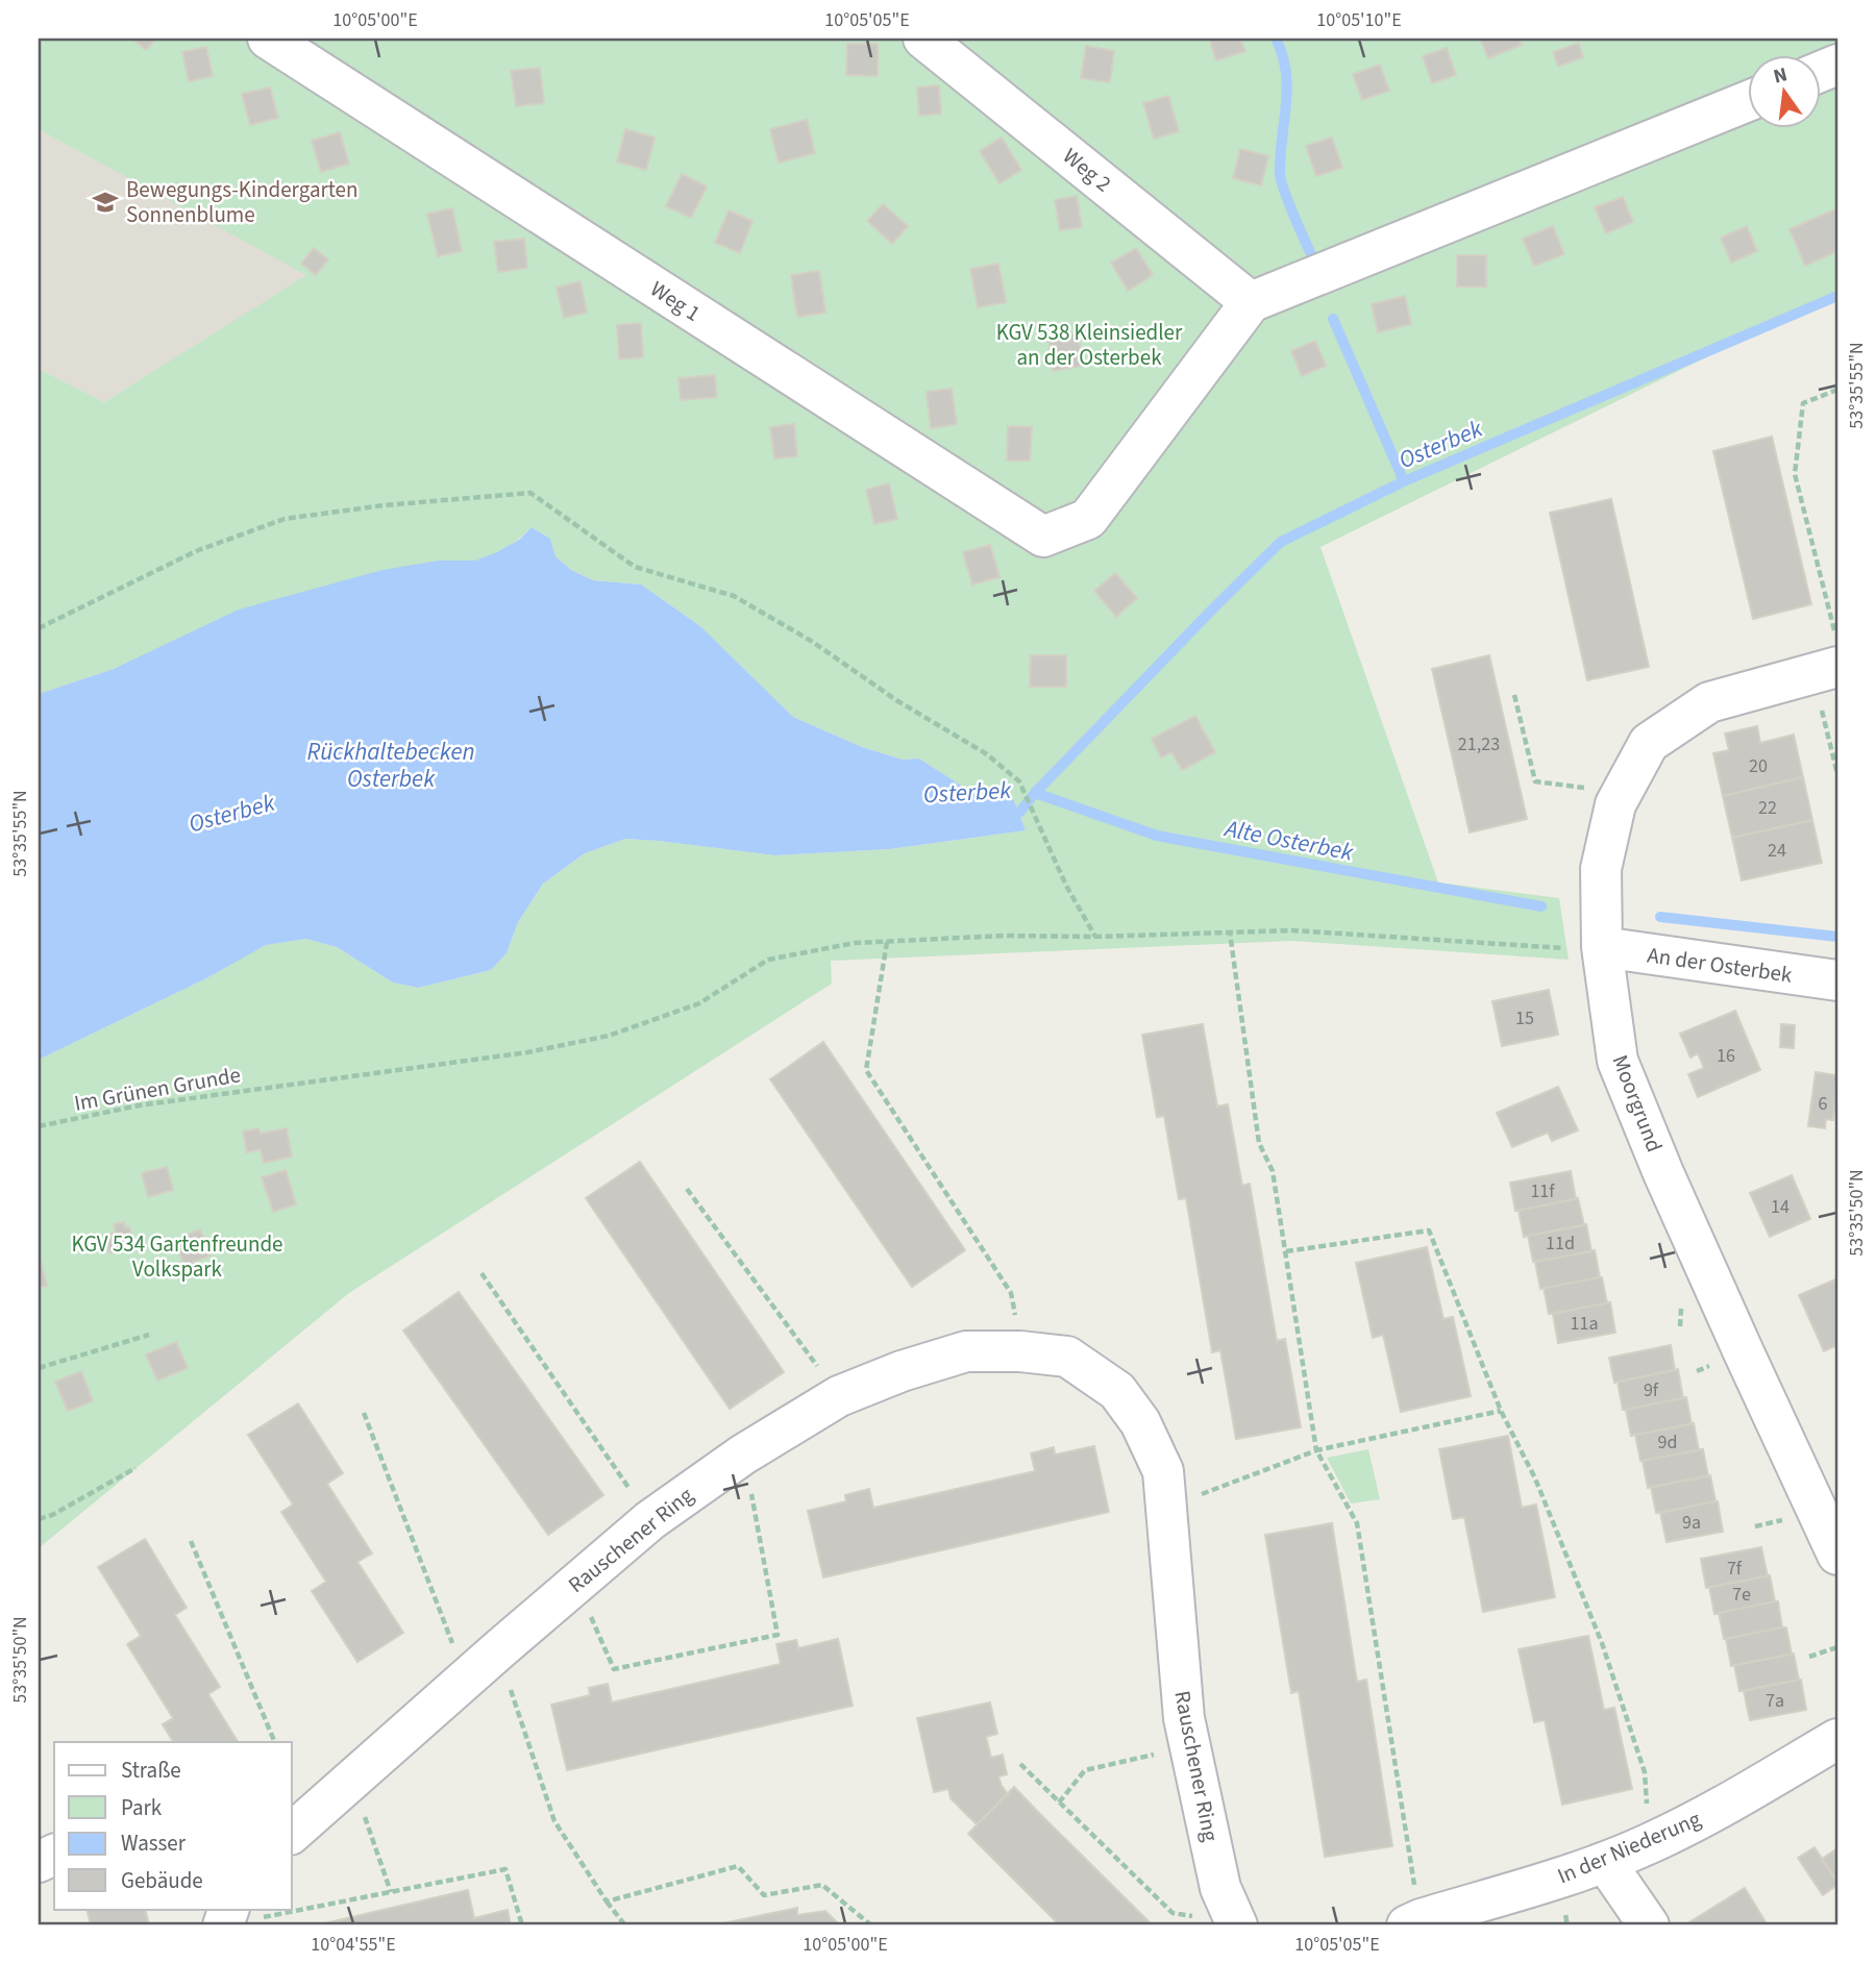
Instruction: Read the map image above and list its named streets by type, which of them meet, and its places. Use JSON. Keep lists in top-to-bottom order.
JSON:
{
  "streets": {
    "street": [
      "Weg 2",
      "Weg 1",
      "An der Osterbek",
      "Moorgrund",
      "Rauschener Ring",
      "In der Niederung"
    ],
    "path": ["Im Grünen Grunde"]
  },
  "crossings": [
    ["Weg 2", "Weg 1"],
    ["An der Osterbek", "Im Grünen Grunde"],
    ["An der Osterbek", "Moorgrund"],
    ["Im Grünen Grunde", "Moorgrund"]
  ],
  "water": ["Osterbek", "Rückhaltebecken Osterbek", "Alte Osterbek"],
  "parks": ["KGV 538 Kleinsiedler an der Osterbek", "KGV 534 Gartenfreunde Volkspark"],
  "places": {
    "school or university": ["Bewegungs-Kindergarten Sonnenblume"]
  },
  "house_numbers": [
    "21,23",
    "20",
    "22",
    "24",
    "15",
    "16",
    "6",
    "11f",
    "14",
    "11d",
    "11a",
    "9f",
    "9d",
    "9a",
    "7f",
    "7e",
    "7a"
  ],
  "legend": [
    "Straße",
    "Park",
    "Wasser",
    "Gebäude"
  ],
  "north": "top",
  "coordinates": [
    "10°05'00\"E",
    "10°05'05\"E",
    "10°05'10\"E",
    "53°35'55\"N",
    "53°35'50\"N",
    "10°04'55\"E"
  ]
}
